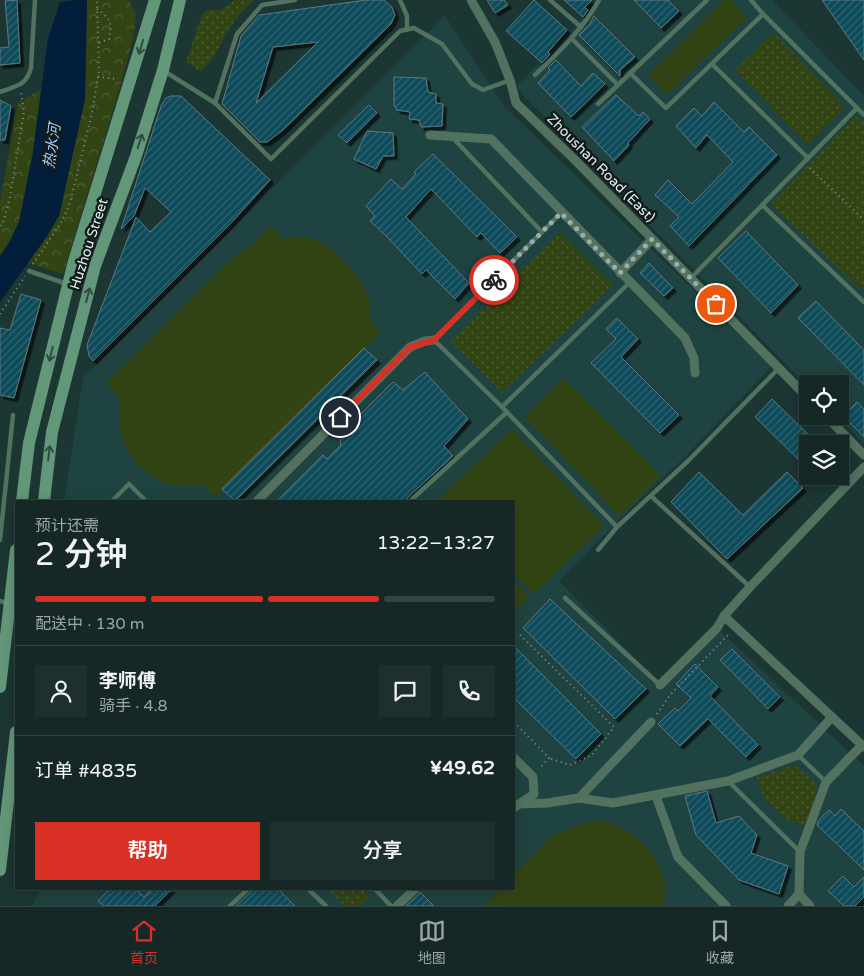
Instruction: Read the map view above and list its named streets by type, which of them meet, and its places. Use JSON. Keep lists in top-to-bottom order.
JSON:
{
  "streets": {
    "main road": ["Huzhou Street"],
    "street": ["Zhoushan Road (East)"]
  },
  "water": ["热水河"],
  "page": {
    "heading": ["2 分钟", "预计还需", "13:22–13:27"],
    "panel": [
      "李师傅",
      "骑手 · 4.8",
      "订单 #4835",
      "¥49.62"
    ],
    "bar": "配送中 · 130 m",
    "buttons": ["帮助", "分享"],
    "tabs": ["首页", "地图", "收藏"]
  }
}
